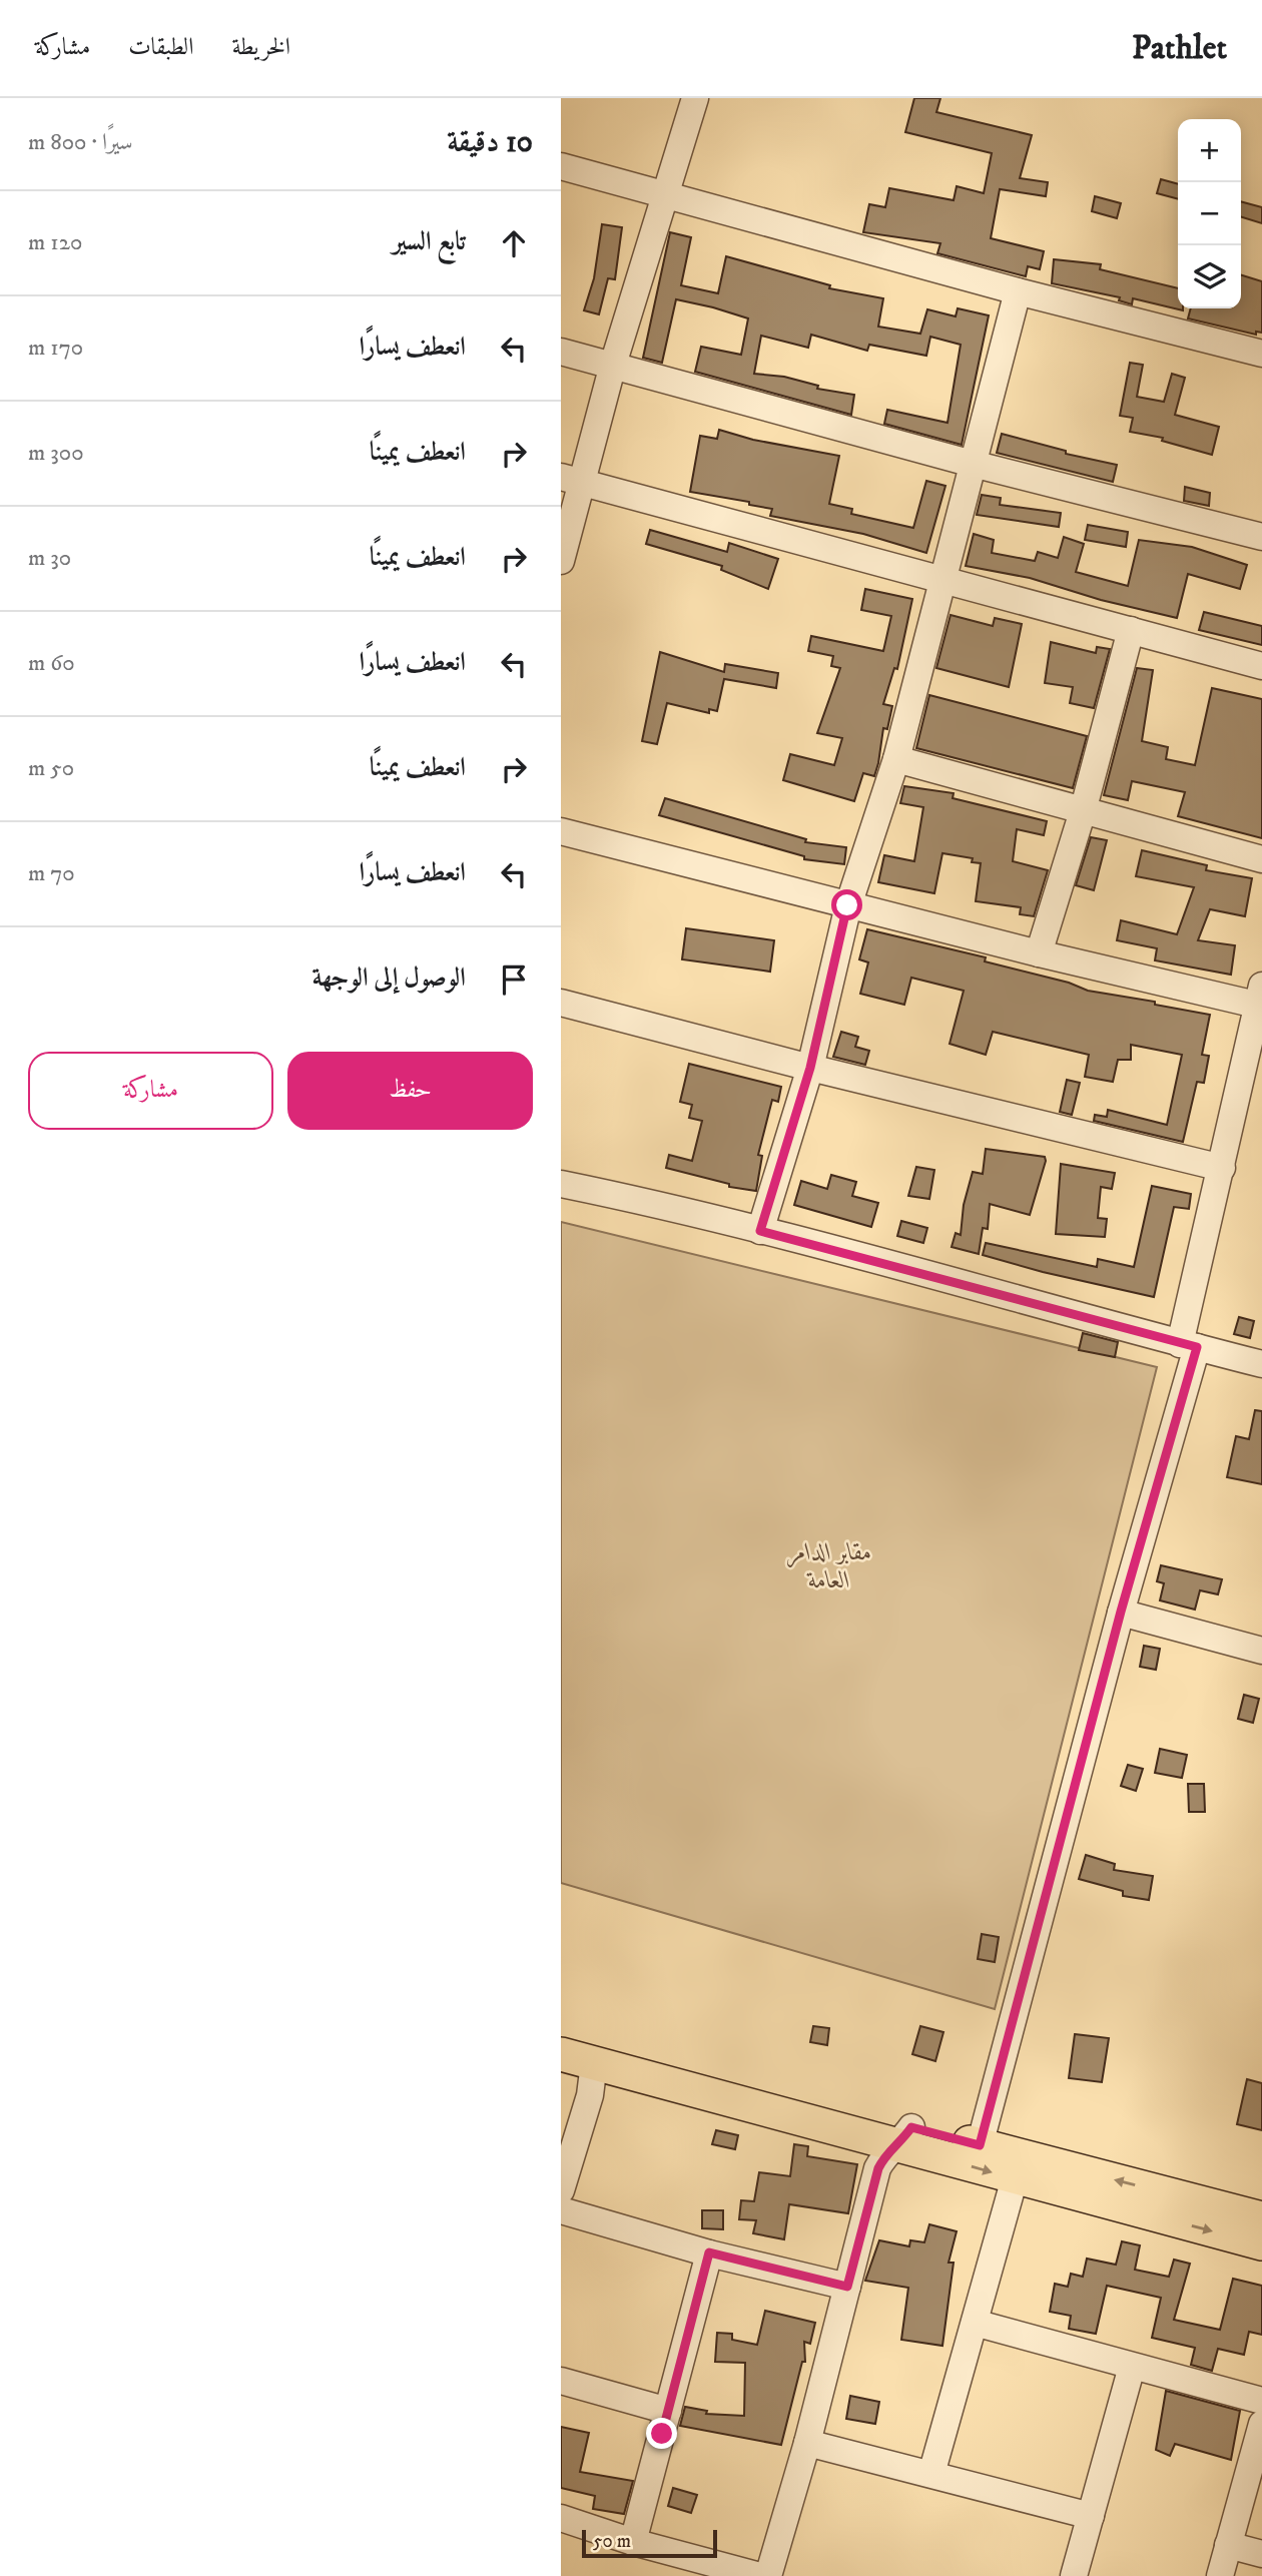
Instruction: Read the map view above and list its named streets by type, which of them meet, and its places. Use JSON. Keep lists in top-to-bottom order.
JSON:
{
  "parks": ["مقابر الدامر العامة"],
  "scale_bar": "50 m",
  "page": {
    "header": "Pathlet",
    "nav": ["الخريطة", "الطبقات", "مشاركة"],
    "heading": ["10 دقيقة", "سيرًا · 800 m"],
    "map_buttons": ["+", "−"],
    "list": [
      ["تابع السير", "120 m"],
      ["انعطف يسارًا", "170 m"],
      ["انعطف يمينًا", "300 m"],
      ["انعطف يمينًا", "30 m"],
      ["انعطف يسارًا", "60 m"],
      ["انعطف يمينًا", "50 m"],
      ["انعطف يسارًا", "70 m"],
      "الوصول إلى الوجهة"
    ],
    "buttons": ["حفظ", "مشاركة"],
    "scale": "50 m"
  }
}
